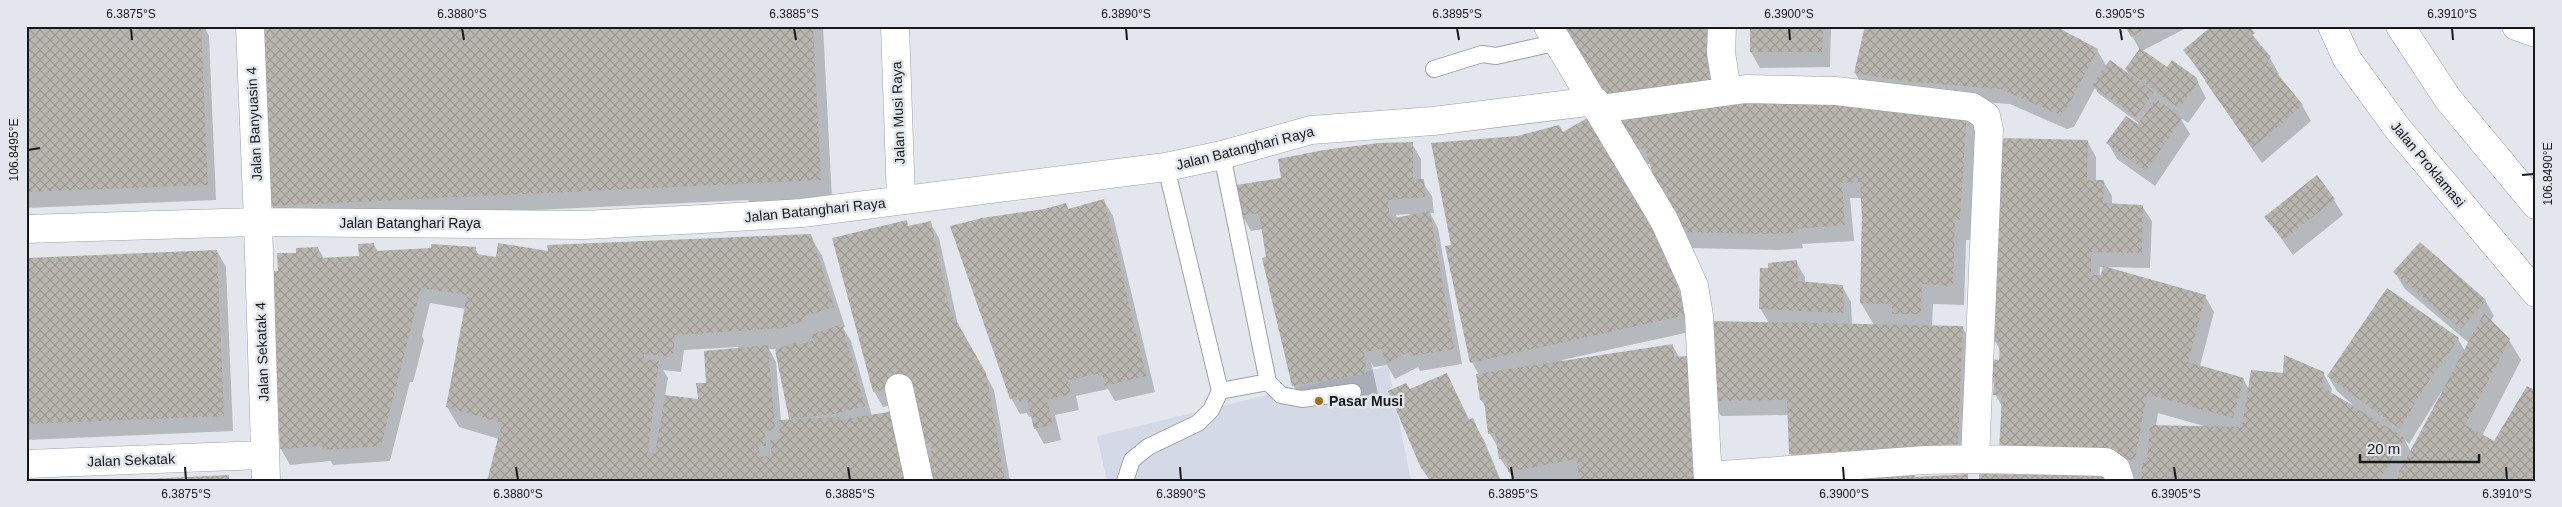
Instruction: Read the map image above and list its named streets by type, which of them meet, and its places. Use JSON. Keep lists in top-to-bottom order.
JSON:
{
  "streets": {
    "street": [
      "Jalan Musi Raya",
      "Jalan Banyuasin 4",
      "Jalan Batanghari Raya",
      "Jalan Proklamasi",
      "Jalan Sekatak 4",
      "Jalan Sekatak"
    ]
  },
  "crossings": [
    ["Jalan Musi Raya", "Jalan Batanghari Raya"],
    ["Jalan Banyuasin 4", "Jalan Batanghari Raya"],
    ["Jalan Banyuasin 4", "Jalan Sekatak 4"],
    ["Jalan Batanghari Raya", "Jalan Sekatak 4"],
    ["Jalan Sekatak 4", "Jalan Sekatak"]
  ],
  "places": ["Pasar Musi"],
  "scale_bar": "20 m",
  "coordinates": [
    "6.3875°S",
    "6.3880°S",
    "6.3885°S",
    "6.3890°S",
    "6.3895°S",
    "6.3900°S",
    "6.3905°S",
    "6.3910°S",
    "106.8495°E",
    "106.8490°E"
  ]
}
